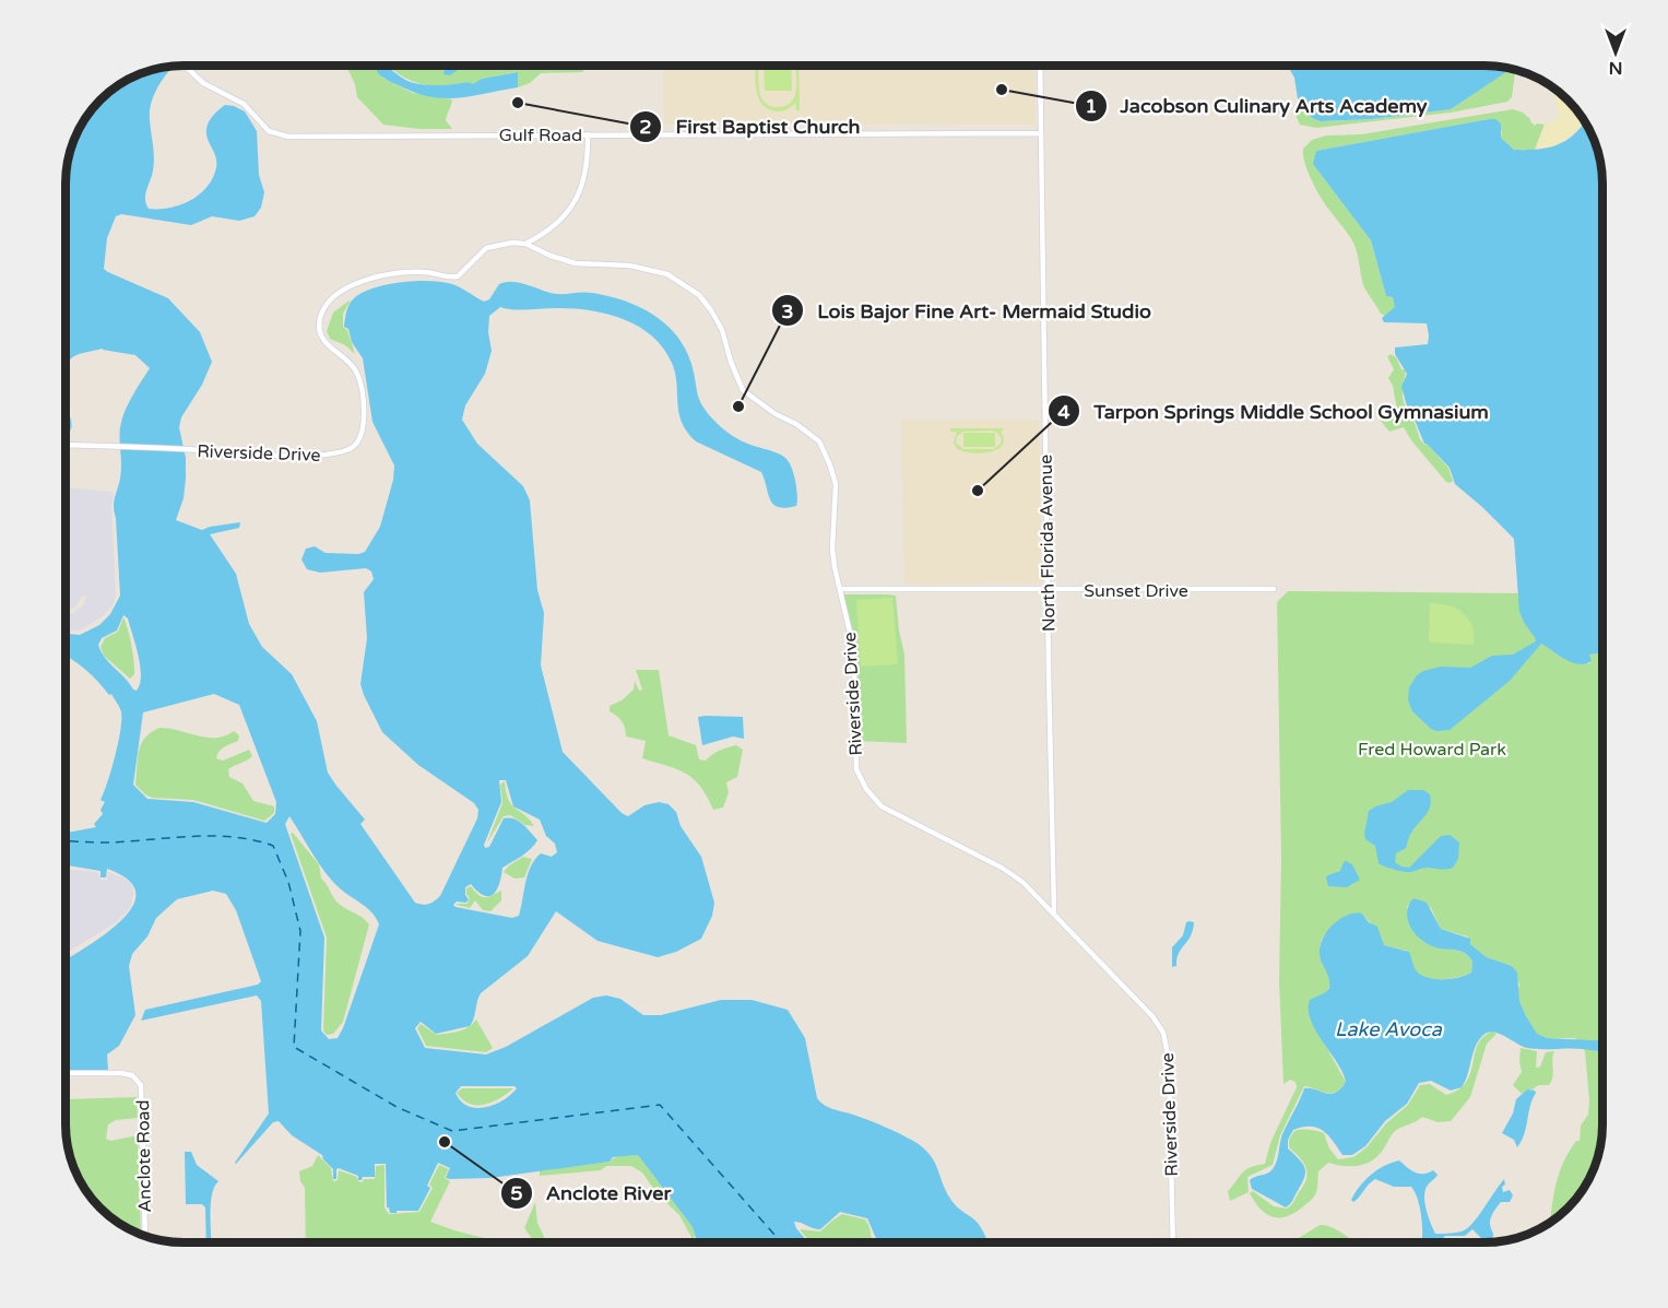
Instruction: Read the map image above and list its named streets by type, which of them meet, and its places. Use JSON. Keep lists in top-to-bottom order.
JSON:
{
  "streets": {
    "street": [
      "Gulf Road",
      "Riverside Drive",
      "North Florida Avenue",
      "Sunset Drive",
      "Anclote Road"
    ]
  },
  "crossings": [
    ["Gulf Road", "North Florida Avenue"],
    ["Riverside Drive", "North Florida Avenue"],
    ["Riverside Drive", "Sunset Drive"],
    ["North Florida Avenue", "Sunset Drive"]
  ],
  "water": ["Lake Avoca"],
  "parks": ["Fred Howard Park"],
  "places": [
    "Jacobson Culinary Arts Academy",
    "First Baptist Church",
    "Lois Bajor Fine Art- Mermaid Studio",
    "Tarpon Springs Middle School Gymnasium",
    "Anclote River"
  ],
  "north": "bottom"
}
